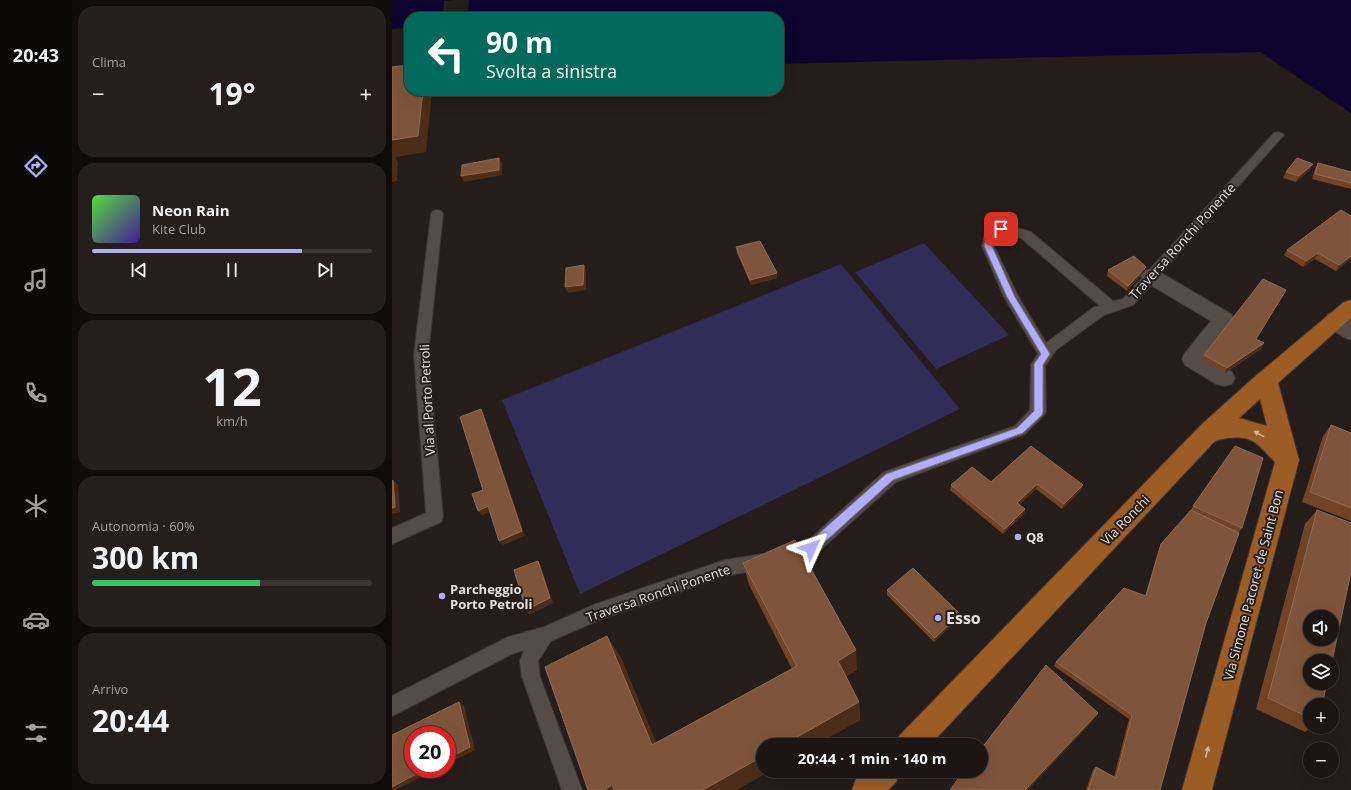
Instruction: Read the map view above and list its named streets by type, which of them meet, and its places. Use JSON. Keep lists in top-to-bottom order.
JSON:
{
  "streets": {
    "main road": ["Via Ronchi", "Via Simone Pacoret de Saint Bon"],
    "lane": ["Traversa Ronchi Ponente", "Via al Porto Petroli"]
  },
  "crossings": [
    ["Via Ronchi", "Via Simone Pacoret de Saint Bon"]
  ],
  "one_way": ["Via Simone Pacoret de Saint Bon"],
  "places": ["Q8", "Parcheggio Porto Petroli", "Esso"],
  "page": {
    "tabs": "20:43",
    "tile": [
      "Clima",
      ["12", "km/h"],
      ["Autonomia · 60%", "300 km"],
      ["Arrivo", "20:44"]
    ],
    "turn": ["90 m", "Svolta a sinistra"],
    "heat": ["−", "19°", "+"],
    "song": ["Neon Rain", "Kite Club"],
    "map_buttons": ["+", "−"],
    "limit": "20",
    "trip": "20:44 · 1 min · 140 m"
  }
}
